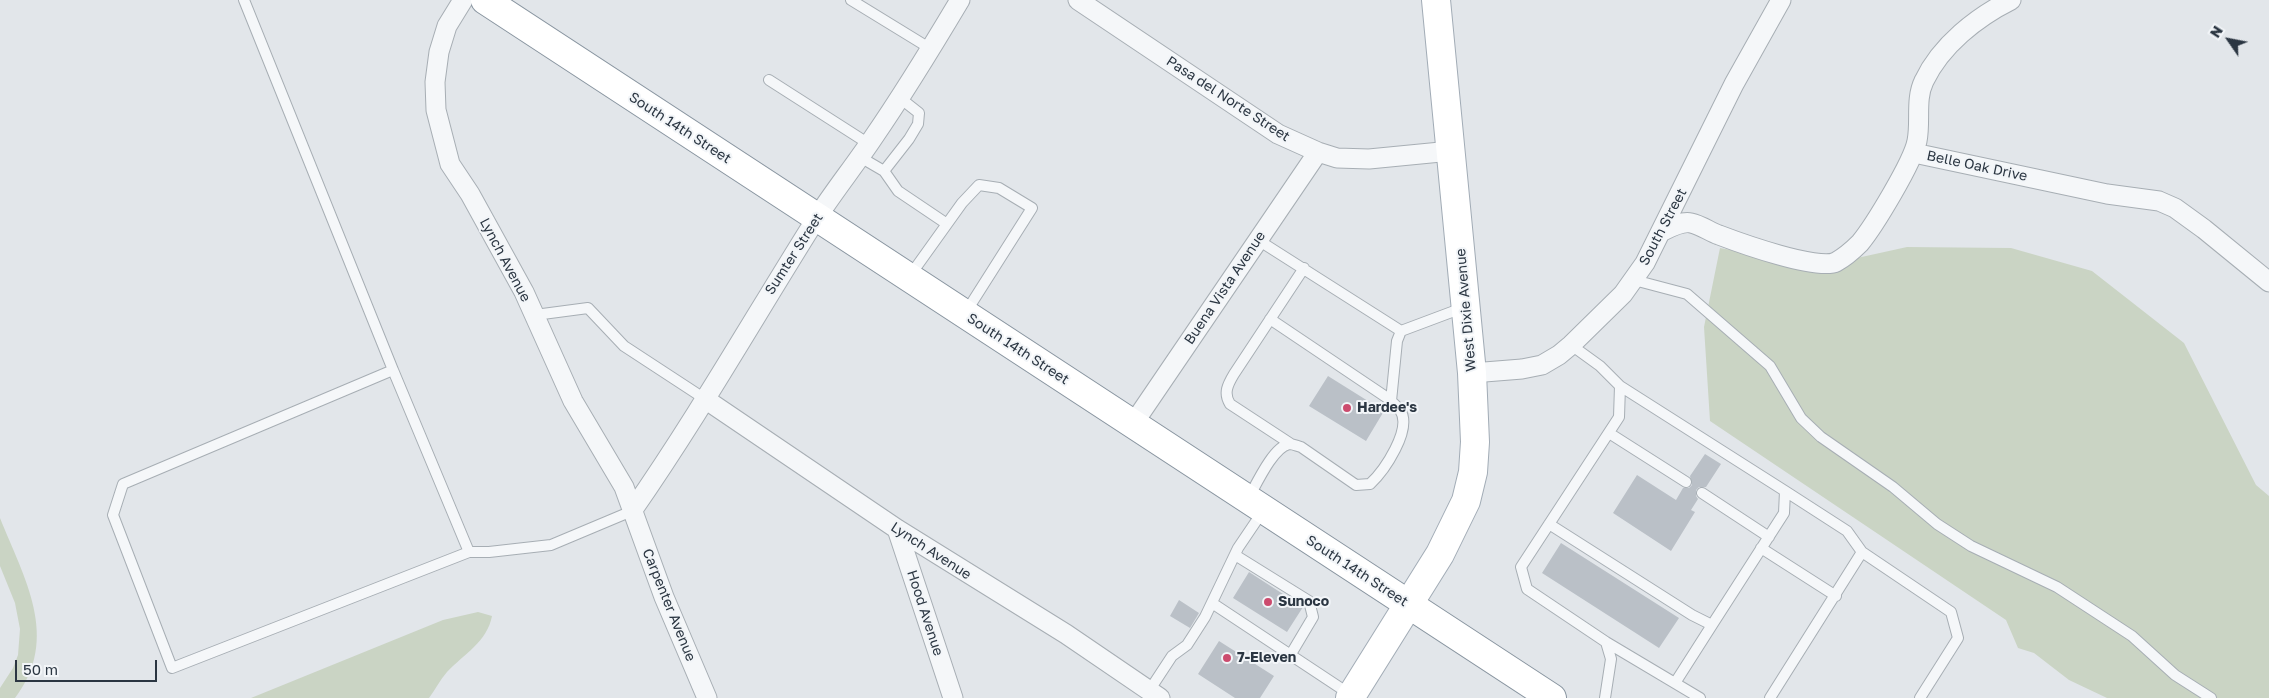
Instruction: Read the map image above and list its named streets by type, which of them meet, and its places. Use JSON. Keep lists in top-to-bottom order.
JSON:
{
  "streets": {
    "main road": ["South 14th Street", "West Dixie Avenue"],
    "street": [
      "Pasa del Norte Street",
      "Belle Oak Drive",
      "South Street",
      "Sumter Street",
      "Lynch Avenue",
      "Buena Vista Avenue",
      "Carpenter Avenue",
      "Hood Avenue"
    ]
  },
  "crossings": [
    ["Pasa del Norte Street", "Buena Vista Avenue"],
    ["Pasa del Norte Street", "West Dixie Avenue"],
    ["South 14th Street", "Sumter Street"],
    ["South 14th Street", "Buena Vista Avenue"],
    ["South 14th Street", "West Dixie Avenue"],
    ["Belle Oak Drive", "South Street"],
    ["South Street", "West Dixie Avenue"],
    ["Sumter Street", "Lynch Avenue"],
    ["Sumter Street", "Carpenter Avenue"],
    ["Lynch Avenue", "Carpenter Avenue"],
    ["Lynch Avenue", "Hood Avenue"]
  ],
  "places": ["Hardee's", "Sunoco", "7-Eleven"],
  "scale_bar": "50 m",
  "north": "top left"
}
